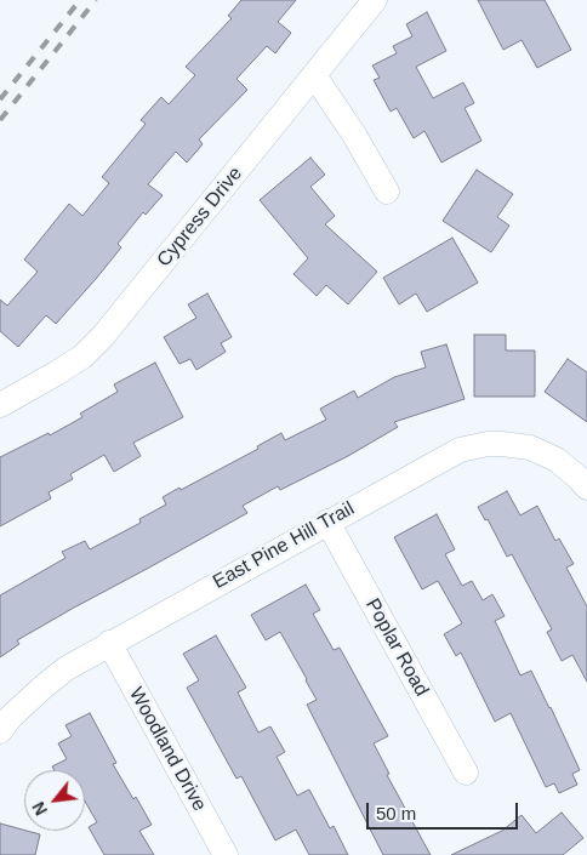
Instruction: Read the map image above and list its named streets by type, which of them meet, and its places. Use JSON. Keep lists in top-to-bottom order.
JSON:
{
  "streets": {
    "street": [
      "Cypress Drive",
      "East Pine Hill Trail",
      "Poplar Road",
      "Woodland Drive"
    ]
  },
  "crossings": [
    ["East Pine Hill Trail", "Poplar Road"],
    ["East Pine Hill Trail", "Woodland Drive"]
  ],
  "scale_bar": "50 m",
  "north": "bottom left"
}
